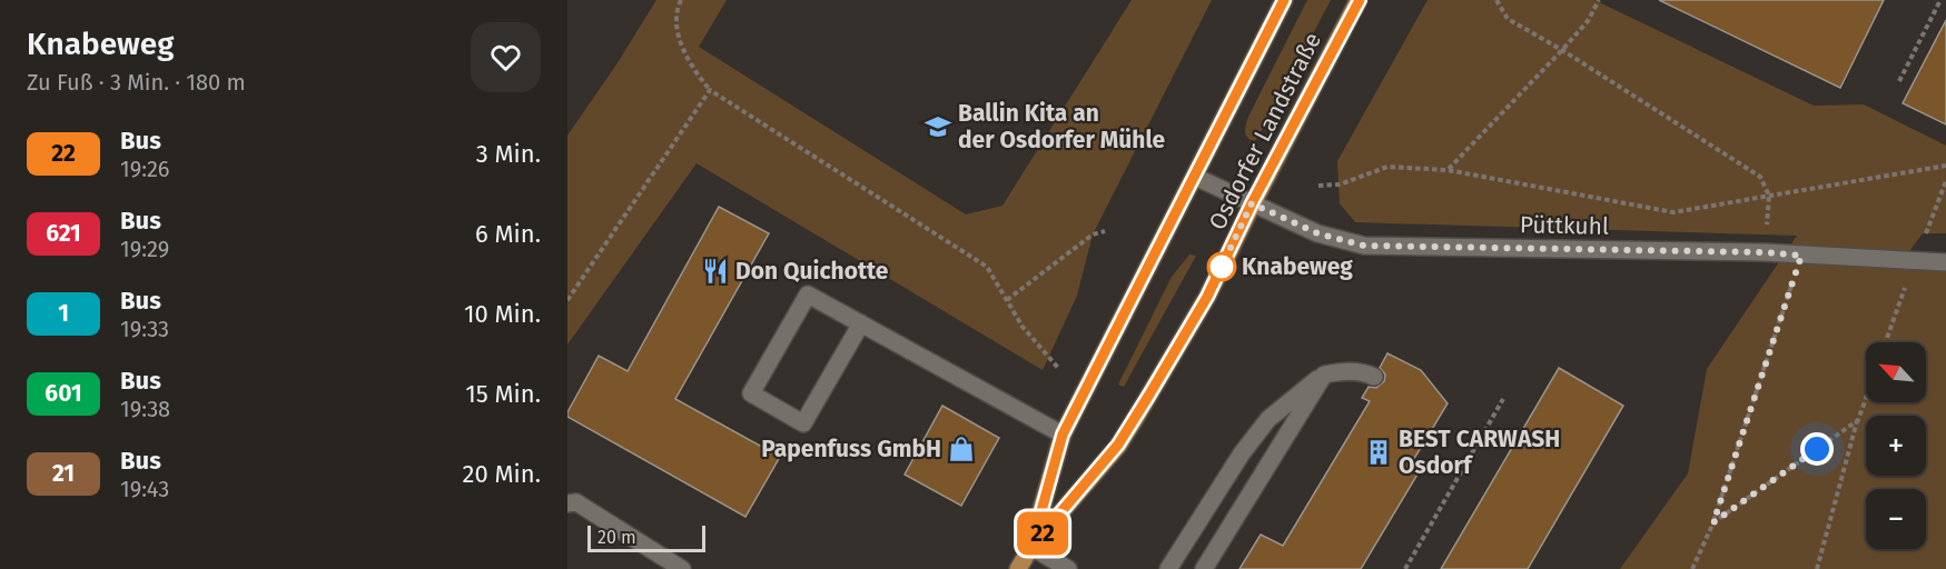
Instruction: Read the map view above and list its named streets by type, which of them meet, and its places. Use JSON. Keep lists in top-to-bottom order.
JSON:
{
  "streets": {
    "main road": ["Osdorfer Landstraße"],
    "street": ["Püttkuhl"]
  },
  "crossings": [
    ["Osdorfer Landstraße", "Püttkuhl"]
  ],
  "places": {
    "school or university": ["Ballin Kita an der Osdorfer Mühle"],
    "other": ["Knabeweg"],
    "restaurant": ["Don Quichotte"],
    "shop": ["Papenfuss GmbH"],
    "building": ["BEST CARWASH Osdorf"]
  },
  "lines": ["bus line 22"],
  "scale_bar": "20 m",
  "north": "top left",
  "page": {
    "heading": ["Knabeweg", "Zu Fuß · 3 Min. · 180 m"],
    "on_map": "22",
    "list": [
      {
        "mark": "22",
        "name": "Bus",
        "note": "19:26",
        "value": "3 Min."
      },
      {
        "mark": "621",
        "name": "Bus",
        "note": "19:29",
        "value": "6 Min."
      },
      {
        "mark": "1",
        "name": "Bus",
        "note": "19:33",
        "value": "10 Min."
      },
      {
        "mark": "601",
        "name": "Bus",
        "note": "19:38",
        "value": "15 Min."
      },
      {
        "mark": "21",
        "name": "Bus",
        "note": "19:43",
        "value": "20 Min."
      }
    ],
    "map_buttons": ["+", "−"],
    "scale": "20 m"
  }
}
